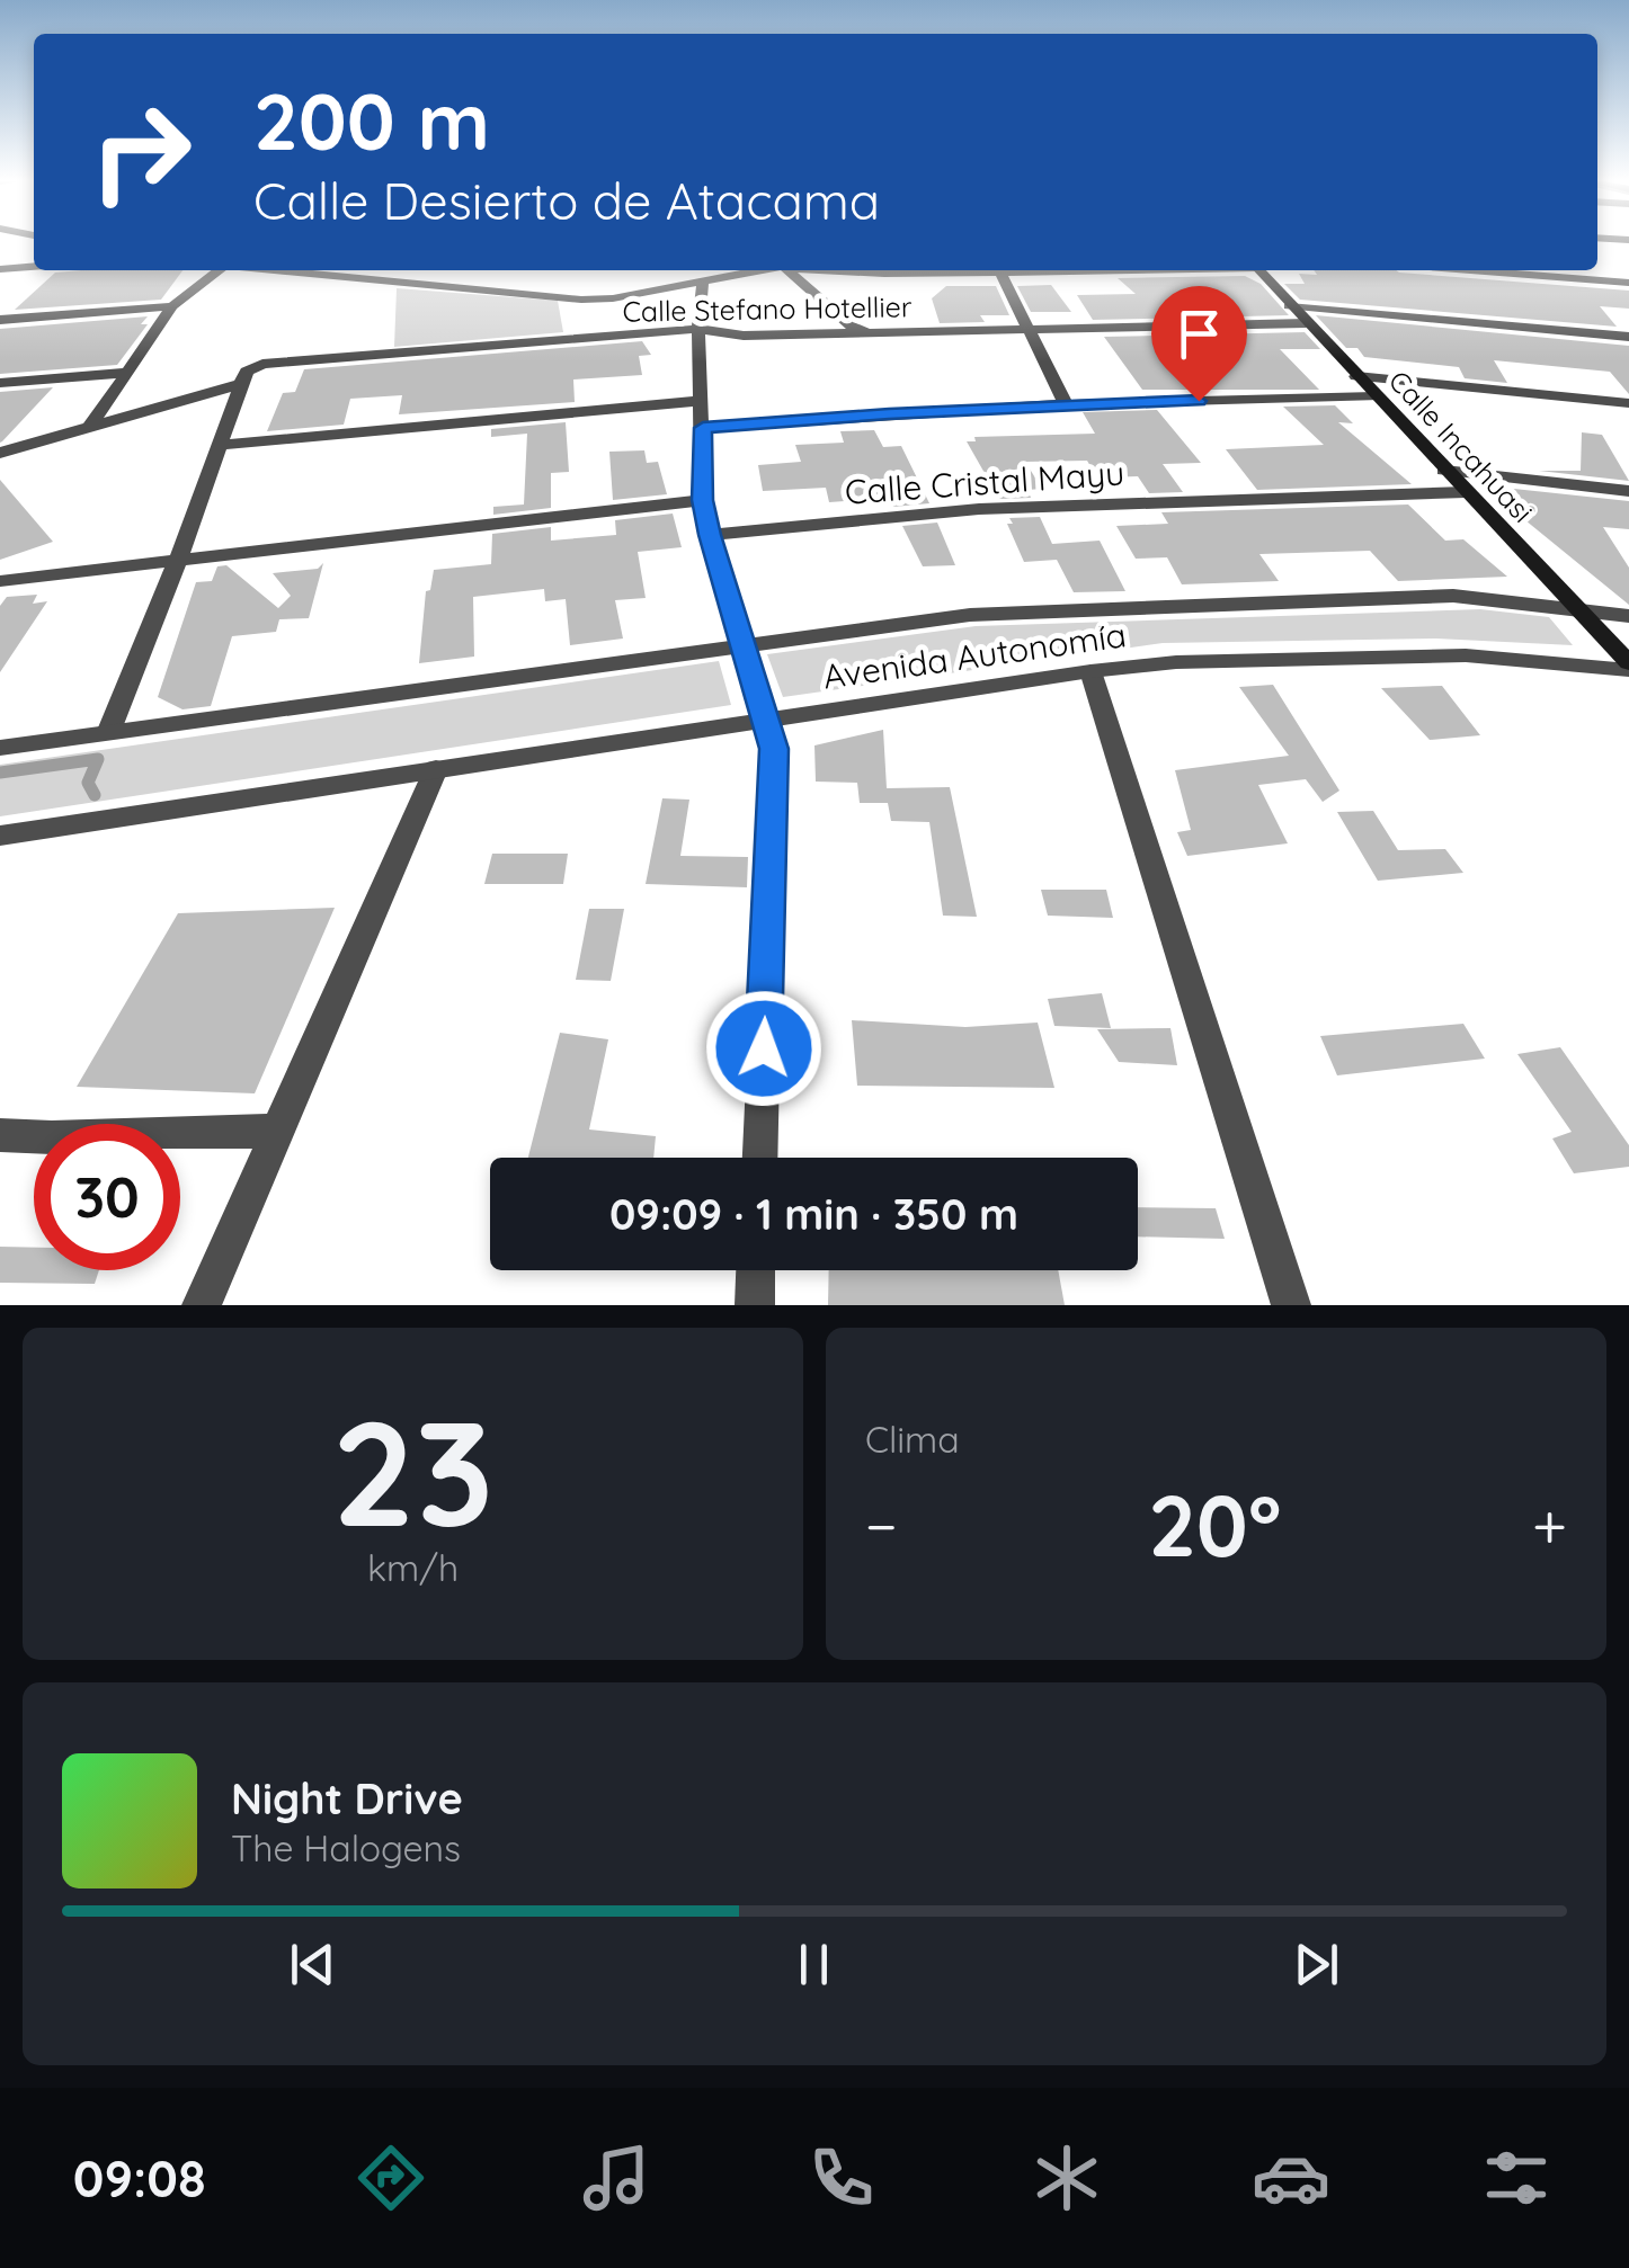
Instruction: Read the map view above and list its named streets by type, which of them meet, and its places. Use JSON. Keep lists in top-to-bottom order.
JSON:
{
  "streets": {
    "main road": ["Calle Incahuasi"],
    "street": ["Calle Stefano Hotellier", "Calle Cristal Mayu", "Avenida Autonomía"]
  },
  "crossings": [
    ["Calle Stefano Hotellier", "Calle Incahuasi"],
    ["Calle Incahuasi", "Calle Cristal Mayu"],
    ["Calle Incahuasi", "Avenida Autonomía"]
  ],
  "page": {
    "turn": ["200 m", "Calle Desierto de Atacama"],
    "limit": "30",
    "trip": "09:09 · 1 min · 350 m",
    "tile": [
      ["23", "km/h"],
      "Clima"
    ],
    "heat": ["−", "20°", "+"],
    "song": ["Night Drive", "The Halogens"],
    "tabs": "09:08"
  }
}
